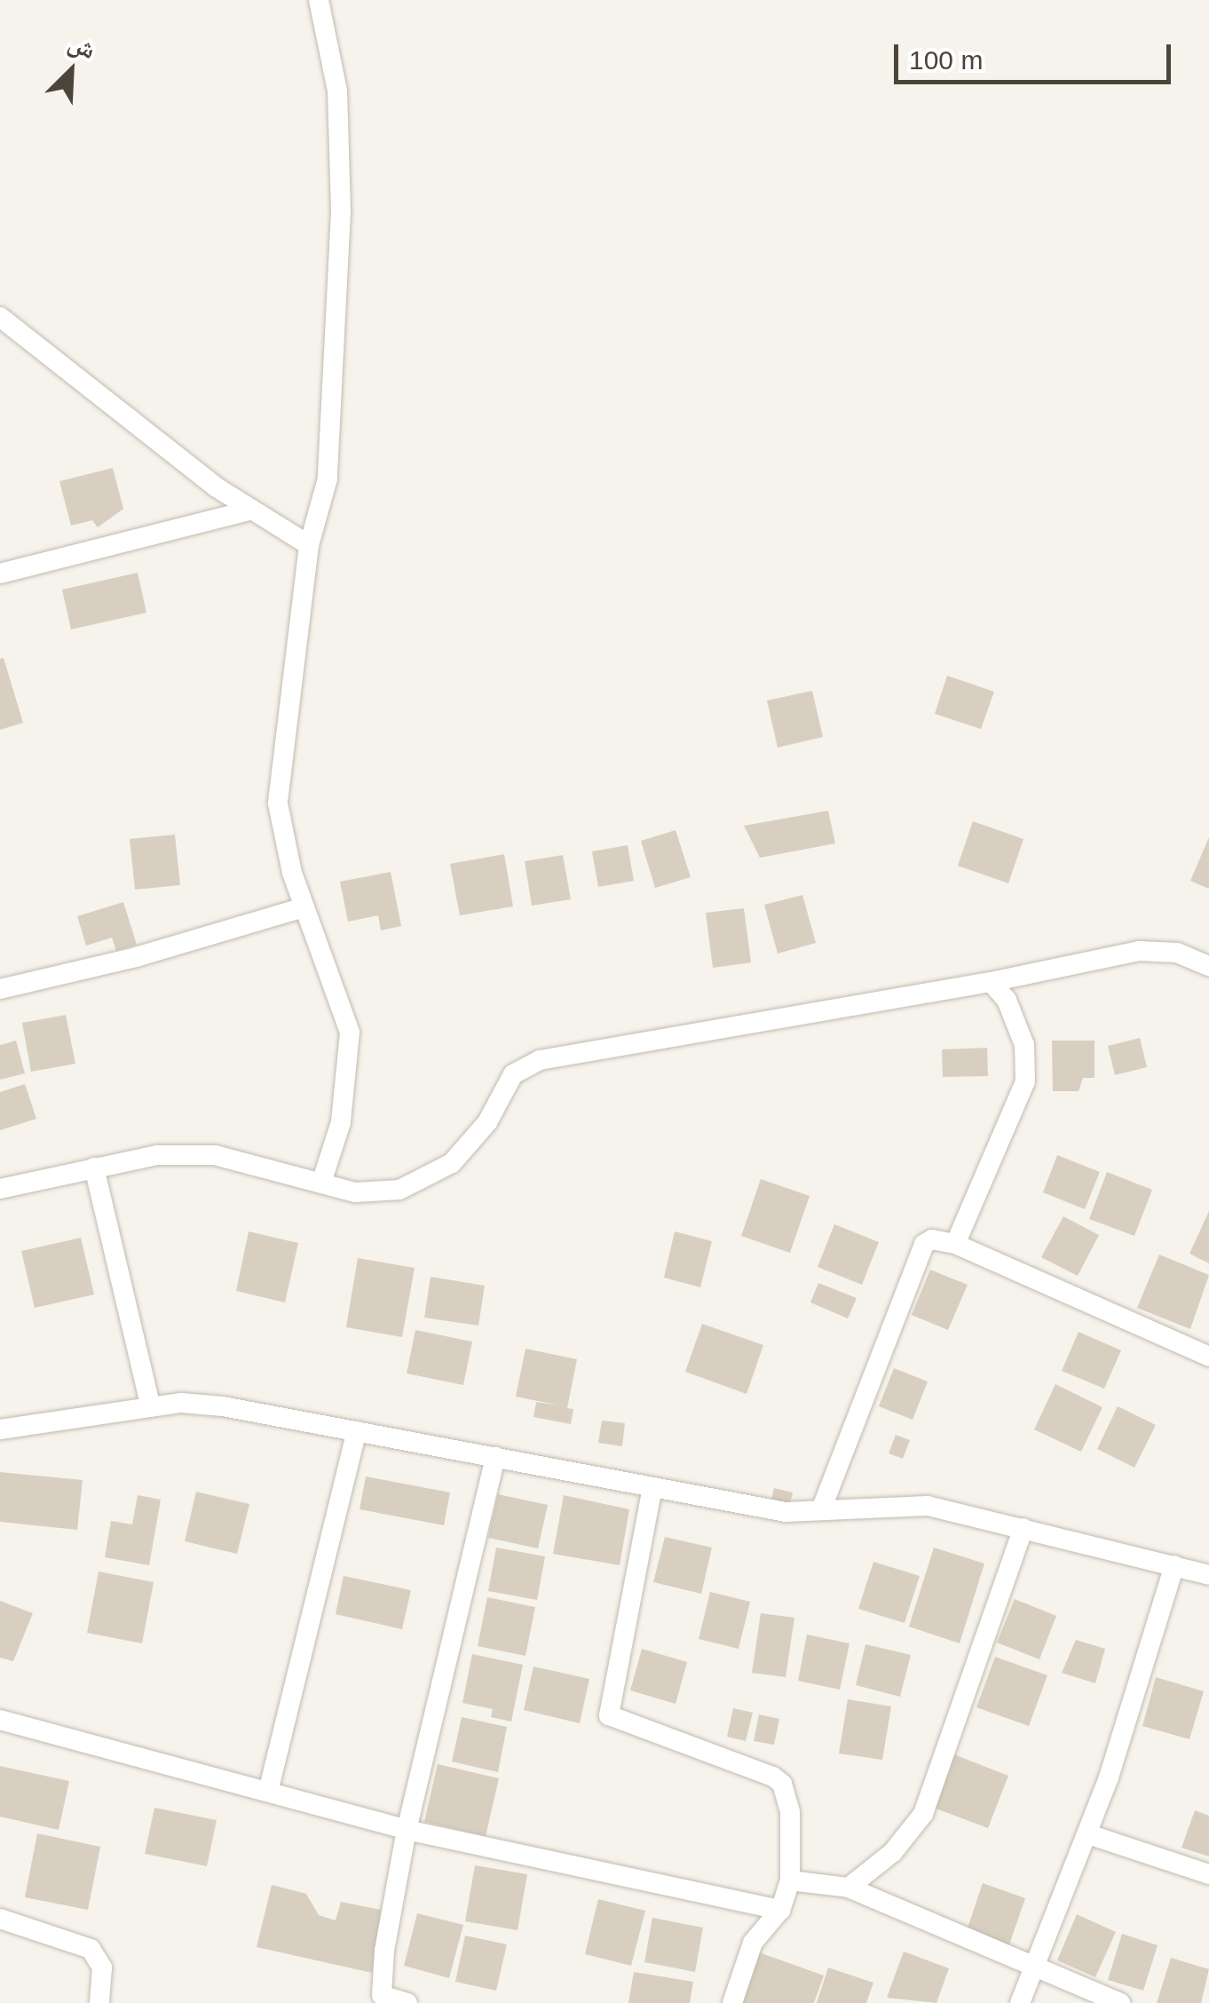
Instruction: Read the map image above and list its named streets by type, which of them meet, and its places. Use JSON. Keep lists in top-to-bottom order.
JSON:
{
  "scale_bar": "100 m",
  "north": "top right"
}
